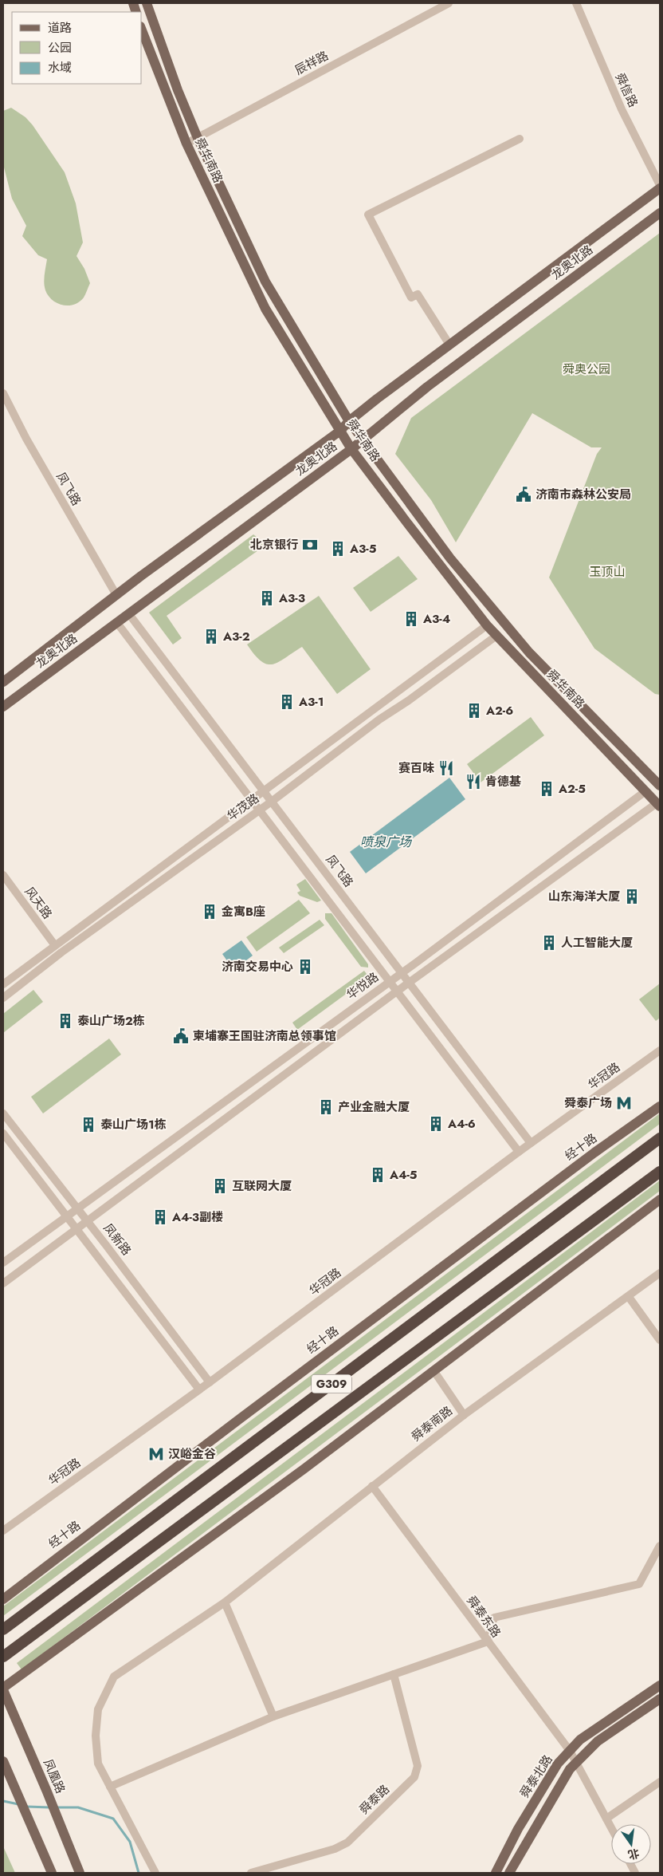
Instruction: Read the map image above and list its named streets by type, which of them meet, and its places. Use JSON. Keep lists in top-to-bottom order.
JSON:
{
  "streets": {
    "highway": ["G309"],
    "main road": [
      "舜华南路",
      "龙奥北路",
      "经十路",
      "凤凰路",
      "舜泰北路"
    ],
    "street": [
      "辰祥路",
      "舜信路",
      "凤飞路",
      "华茂路",
      "风天路",
      "华悦路",
      "华冠路",
      "凤新路",
      "舜泰南路",
      "舜泰东路",
      "舜泰路"
    ]
  },
  "crossings": [
    ["辰祥路", "舜华南路"],
    ["舜华南路", "龙奥北路"],
    ["舜华南路", "华茂路"],
    ["舜华南路", "华悦路"],
    ["龙奥北路", "凤飞路"],
    ["凤飞路", "华茂路"],
    ["凤飞路", "华悦路"],
    ["凤飞路", "华冠路"],
    ["华茂路", "风天路"],
    ["华悦路", "凤新路"],
    ["华冠路", "凤新路"],
    ["舜泰南路", "舜泰东路"],
    ["舜泰东路", "舜泰北路"]
  ],
  "water": ["喷泉广场"],
  "parks": ["舜奥公园", "玉顶山"],
  "places": {
    "public building": ["济南市森林公安局", "柬埔寨王国驻济南总领事馆"],
    "bank": ["北京银行"],
    "building": [
      "A3-5",
      "A3-3",
      "A3-4",
      "A3-2",
      "A3-1",
      "A2-6",
      "A2-5",
      "山东海洋大厦",
      "金寓B座",
      "人工智能大厦",
      "济南交易中心",
      "泰山广场2栋",
      "产业金融大厦",
      "A4-6",
      "泰山广场1栋",
      "A4-5",
      "互联网大厦",
      "A4-3副楼"
    ],
    "restaurant": ["赛百味", "肯德基"],
    "metro station": ["舜泰广场", "汉峪金谷"]
  },
  "legend": ["道路", "公园", "水域"],
  "north": "bottom"
}
